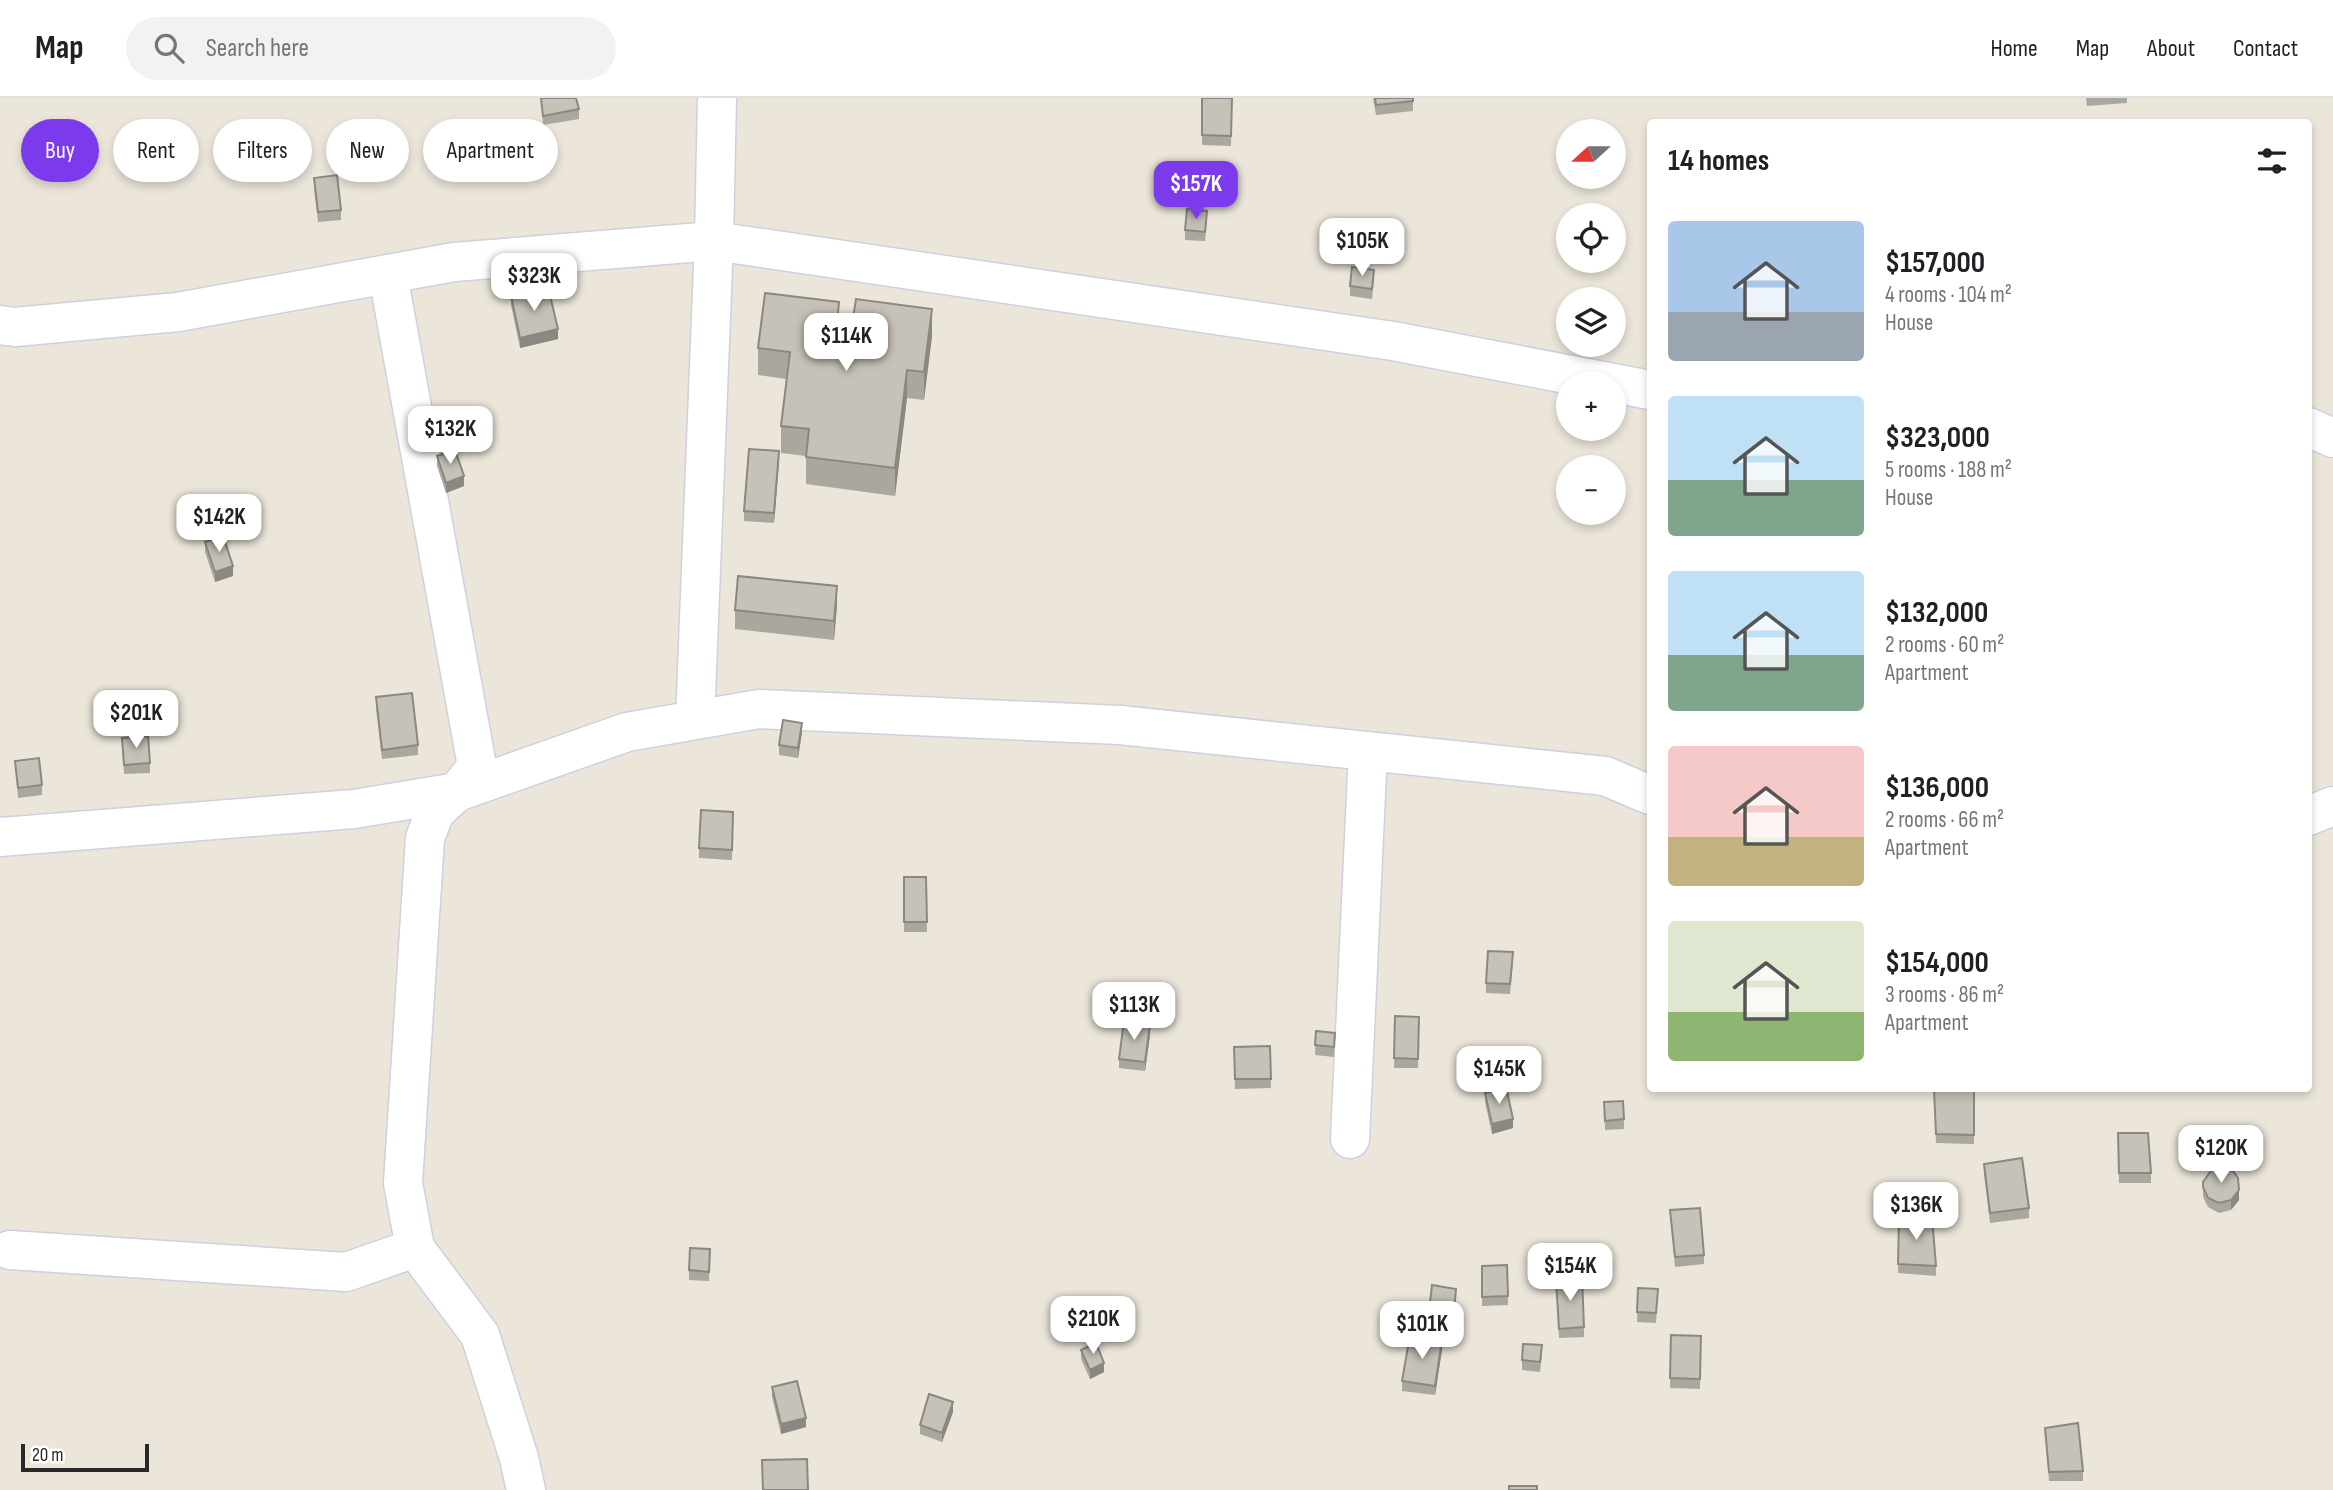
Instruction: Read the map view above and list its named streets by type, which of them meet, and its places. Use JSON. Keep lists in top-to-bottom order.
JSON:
{
  "scale_bar": "20 m",
  "north": "left",
  "page": {
    "header": "Map",
    "search": "Search here",
    "nav": [
      "Home",
      "Map",
      "About",
      "Contact"
    ],
    "map_buttons": ["+", "−"],
    "chip": [
      "Buy",
      "Rent",
      "Filters",
      "New",
      "Apartment"
    ],
    "heading": "14 homes",
    "price": [
      "$157K",
      "$105K",
      "$323K",
      "$114K",
      "$132K",
      "$142K",
      "$201K",
      "$113K",
      "$145K",
      "$120K",
      "$136K",
      "$154K",
      "$210K",
      "$101K"
    ],
    "list": [
      {
        "name": "$157,000",
        "note": "4 rooms · 104 m² · House"
      },
      {
        "name": "$323,000",
        "note": "5 rooms · 188 m² · House"
      },
      {
        "name": "$132,000",
        "note": "2 rooms · 60 m² · Apartment"
      },
      {
        "name": "$136,000",
        "note": "2 rooms · 66 m² · Apartment"
      },
      {
        "name": "$154,000",
        "note": "3 rooms · 86 m² · Apartment"
      }
    ],
    "scale": "20 m"
  }
}
